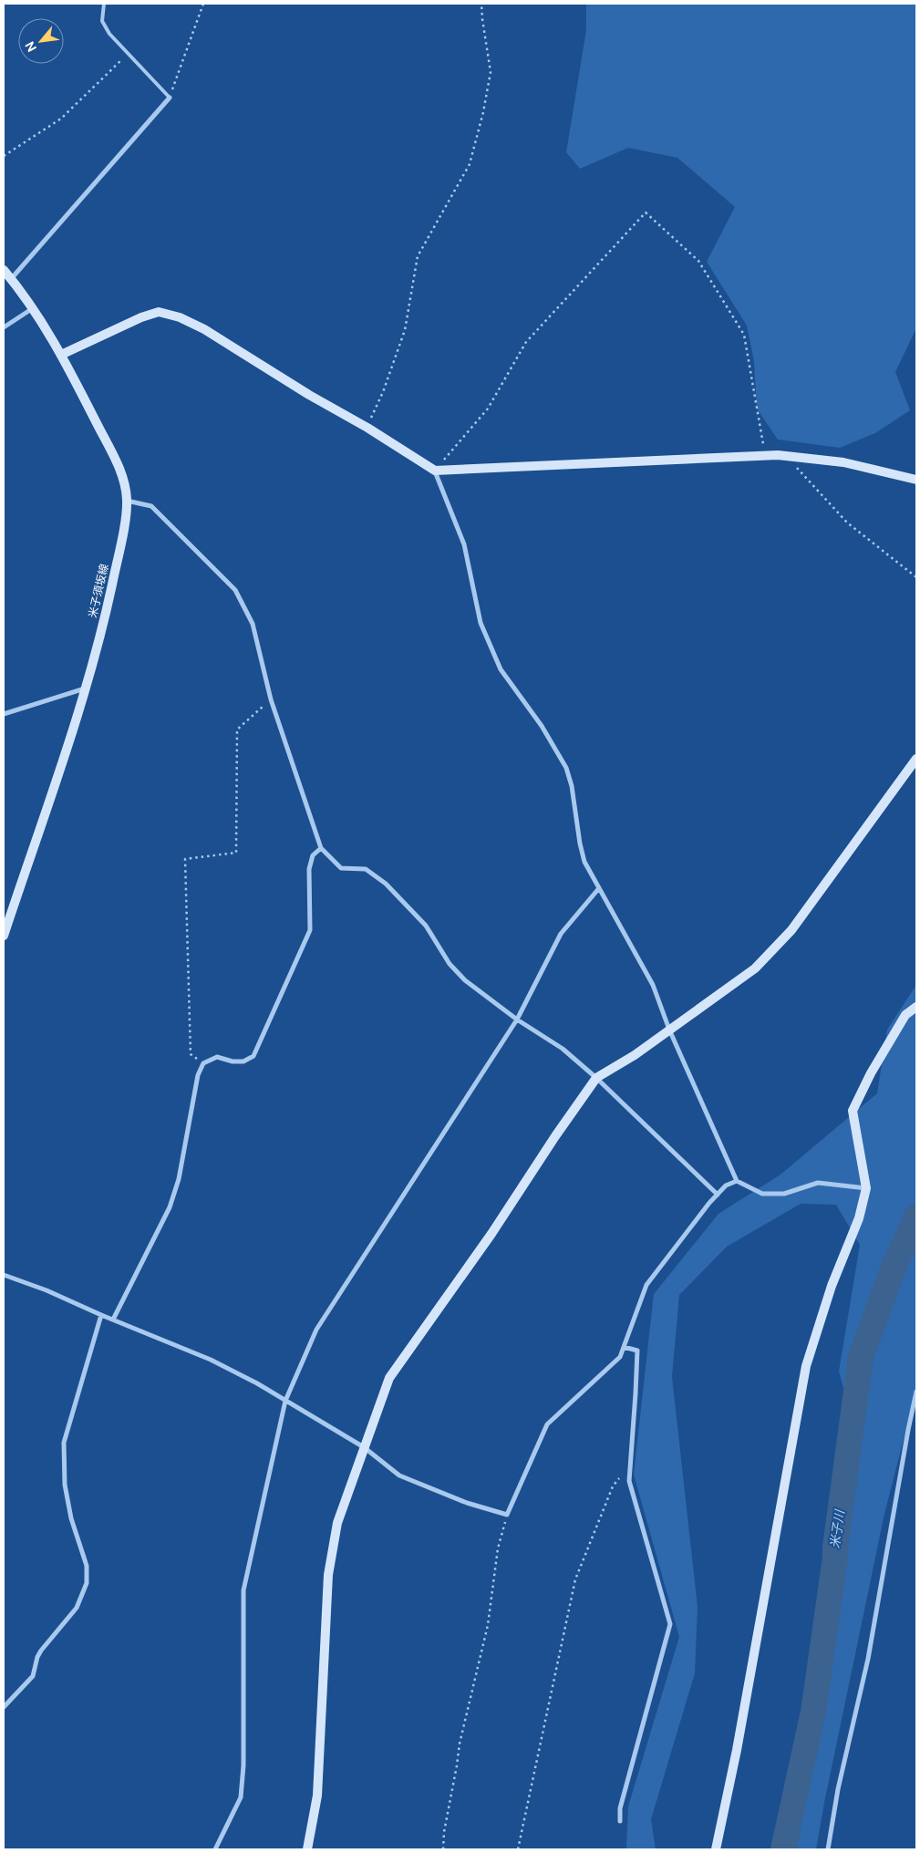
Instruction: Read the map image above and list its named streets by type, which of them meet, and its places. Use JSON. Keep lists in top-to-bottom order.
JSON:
{
  "streets": {
    "street": ["米子須坂線"]
  },
  "water": ["米子川"],
  "north": "bottom left"
}
